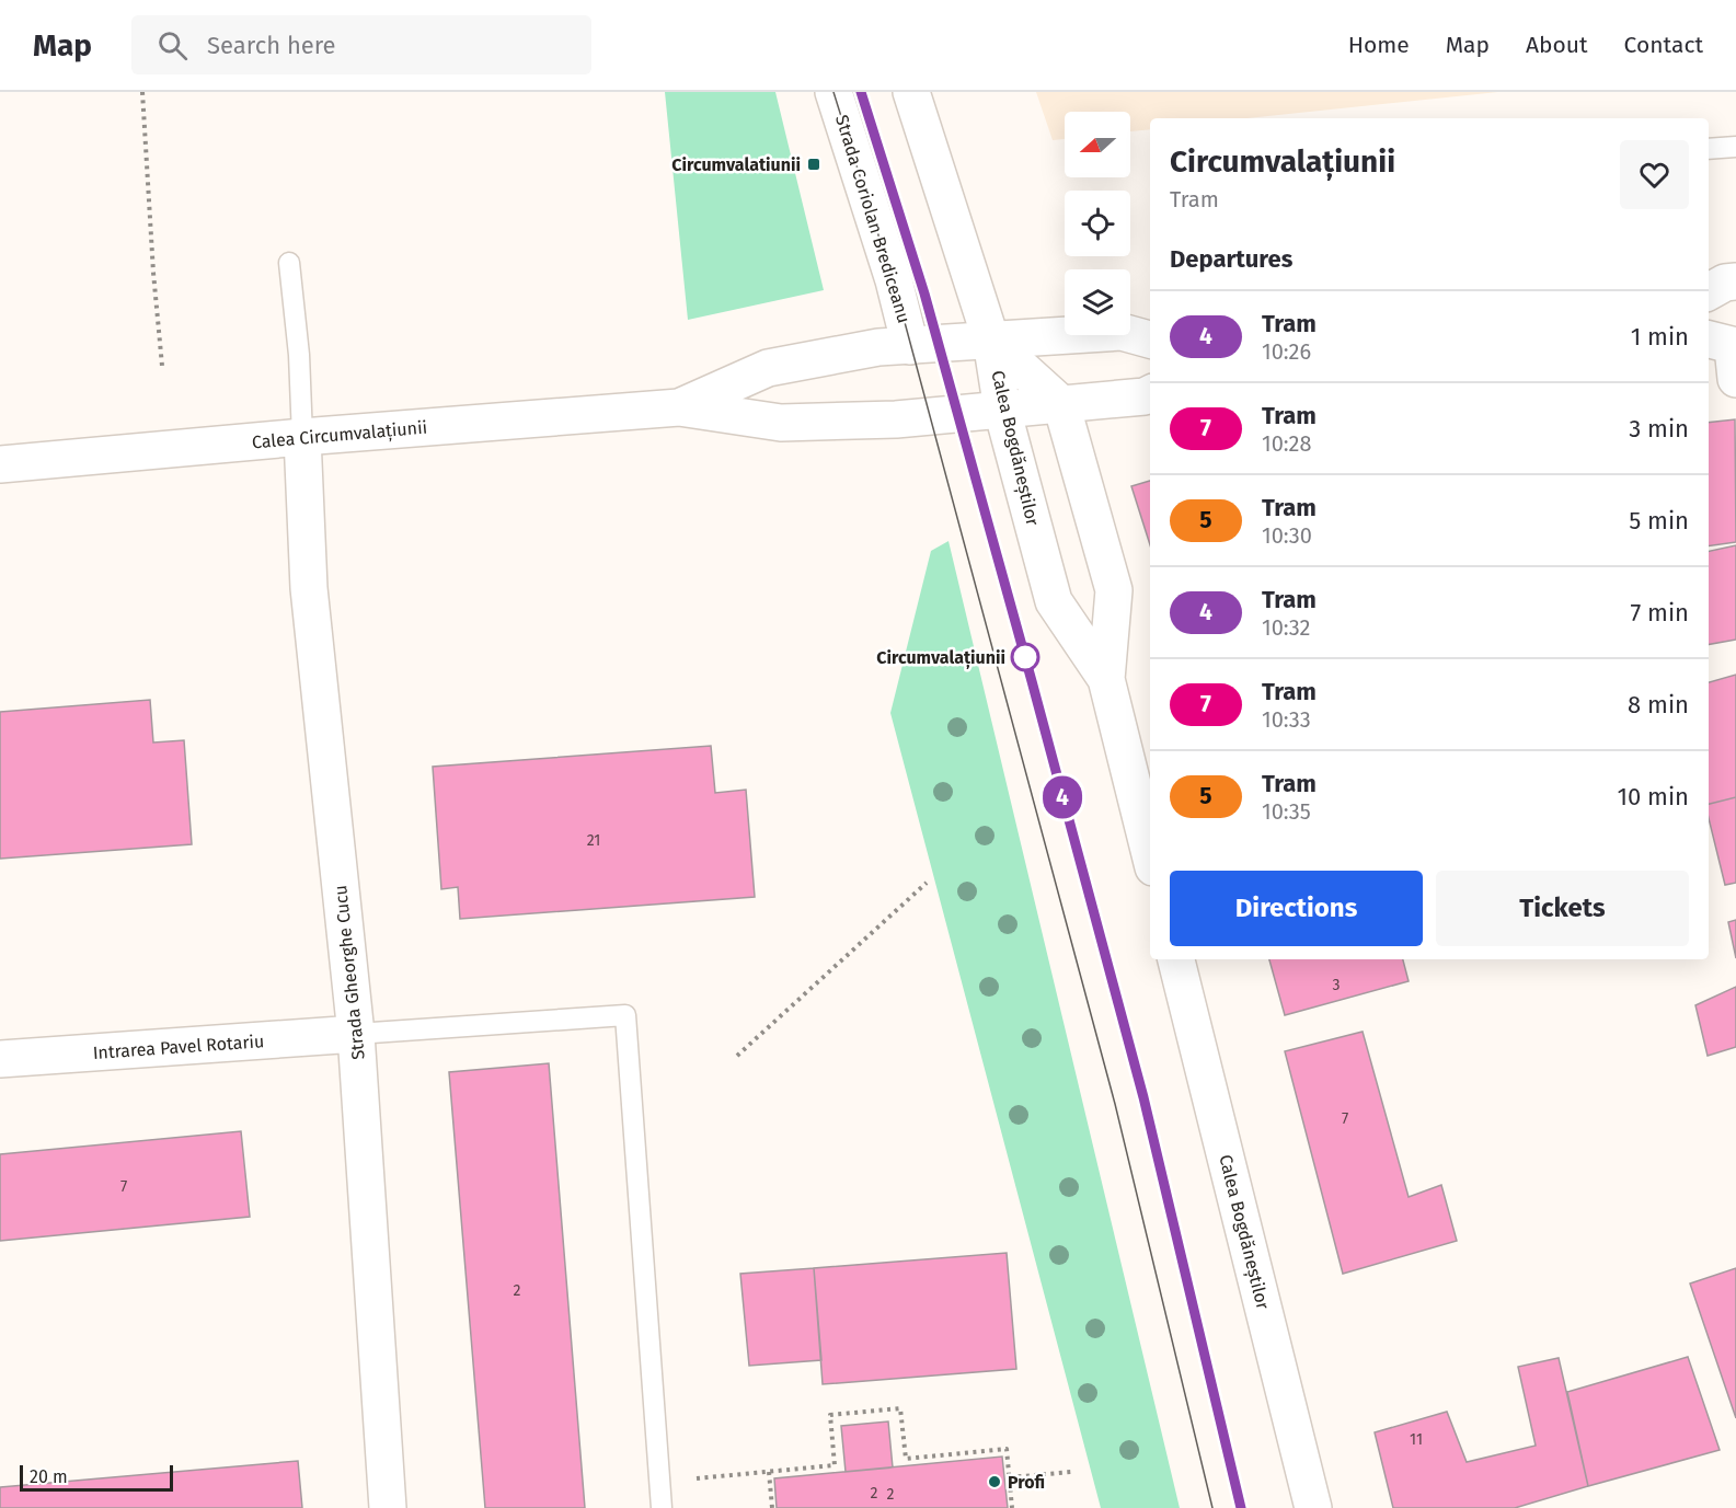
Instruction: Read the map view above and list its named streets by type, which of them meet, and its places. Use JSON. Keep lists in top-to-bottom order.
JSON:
{
  "streets": {
    "main road": [
      "Strada Coriolan Brediceanu",
      "Calea Circumvalațiunii",
      "Calea Bogdăneștilor",
      "Strada Gheorghe Cucu",
      "Intrarea Pavel Rotariu"
    ]
  },
  "crossings": [
    ["Strada Coriolan Brediceanu", "Calea Circumvalațiunii"],
    ["Calea Circumvalațiunii", "Calea Bogdăneștilor"],
    ["Calea Circumvalațiunii", "Strada Gheorghe Cucu"],
    ["Strada Gheorghe Cucu", "Intrarea Pavel Rotariu"]
  ],
  "places": {
    "transit": ["Circumvalatiunii"],
    "other": ["Circumvalațiunii", "Profi"]
  },
  "lines": ["tram line 4"],
  "house_numbers": [
    "21",
    "3",
    "7",
    "7",
    "2",
    "11",
    "2",
    "2"
  ],
  "scale_bar": "20 m",
  "north": "left",
  "page": {
    "header": "Map",
    "search": "Search here",
    "nav": [
      "Home",
      "Map",
      "About",
      "Contact"
    ],
    "on_map": "4",
    "heading": [
      ["Circumvalațiunii", "Tram"],
      "Departures"
    ],
    "list": [
      {
        "mark": "4",
        "name": "Tram",
        "note": "10:26",
        "value": "1 min"
      },
      {
        "mark": "7",
        "name": "Tram",
        "note": "10:28",
        "value": "3 min"
      },
      {
        "mark": "5",
        "name": "Tram",
        "note": "10:30",
        "value": "5 min"
      },
      {
        "mark": "4",
        "name": "Tram",
        "note": "10:32",
        "value": "7 min"
      },
      {
        "mark": "7",
        "name": "Tram",
        "note": "10:33",
        "value": "8 min"
      },
      {
        "mark": "5",
        "name": "Tram",
        "note": "10:35",
        "value": "10 min"
      }
    ],
    "buttons": ["Directions", "Tickets"],
    "scale": "20 m"
  }
}
